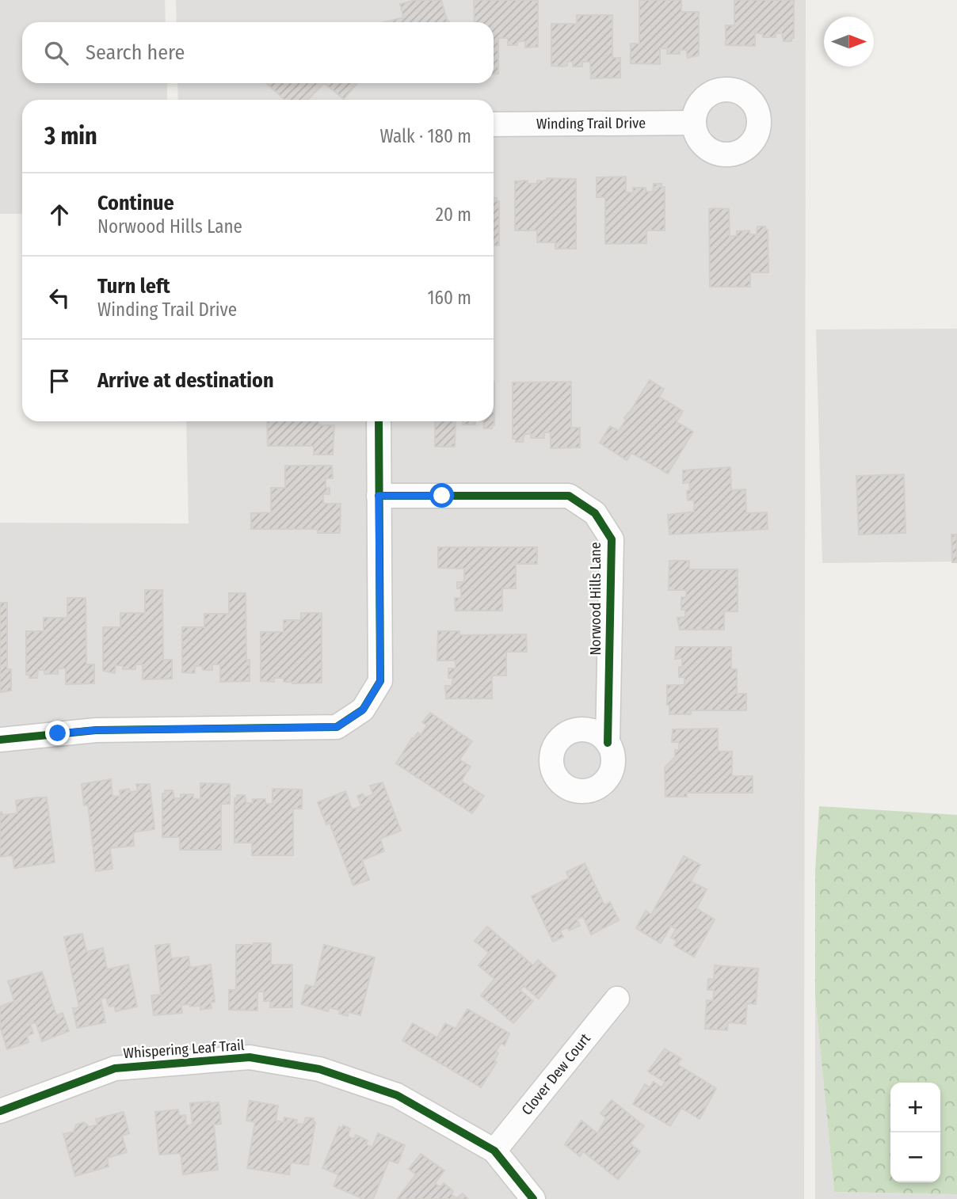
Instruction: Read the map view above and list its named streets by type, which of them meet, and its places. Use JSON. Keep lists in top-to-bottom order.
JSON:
{
  "streets": {
    "street": [
      "Winding Trail Drive",
      "Norwood Hills Lane",
      "Whispering Leaf Trail",
      "Clover Dew Court"
    ]
  },
  "crossings": [
    ["Whispering Leaf Trail", "Clover Dew Court"]
  ],
  "north": "right",
  "page": {
    "search": "Search here",
    "heading": ["3 min", "Walk · 180 m"],
    "list": [
      ["Continue", "Norwood Hills Lane", "20 m"],
      ["Turn left", "Winding Trail Drive", "160 m"],
      "Arrive at destination"
    ],
    "map_buttons": ["+", "−"]
  }
}
